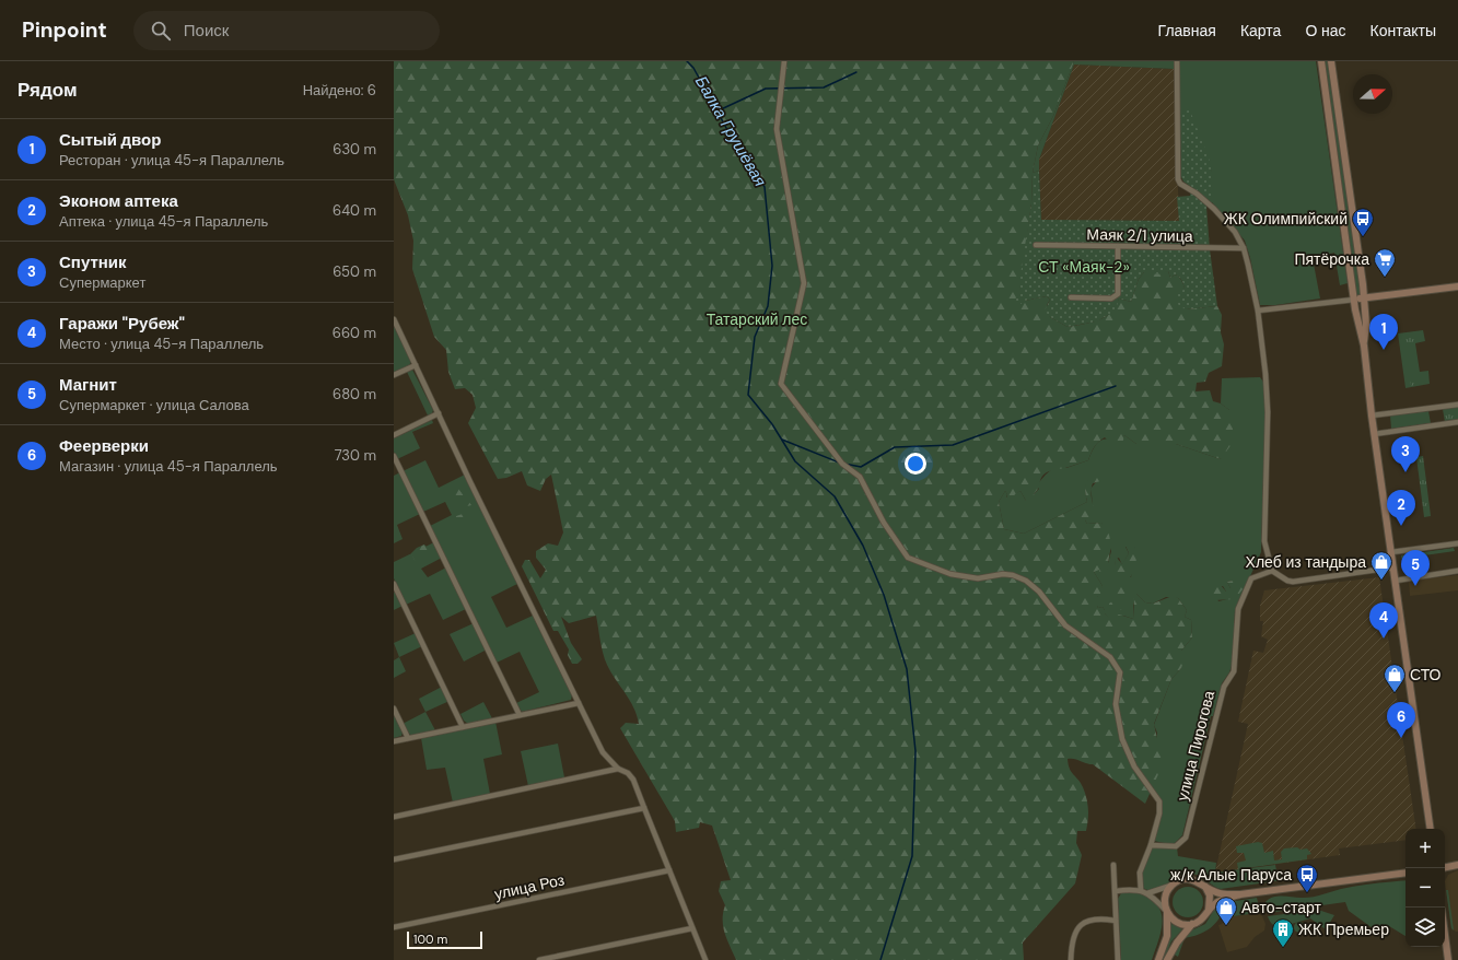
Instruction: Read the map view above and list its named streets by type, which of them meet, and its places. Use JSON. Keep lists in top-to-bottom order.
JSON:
{
  "streets": {
    "street": ["Маяк 2/1 улица", "улица Пирогова", "улица Роз"]
  },
  "water": ["Балка Грушёвая"],
  "parks": ["СТ «Маяк-2»", "Татарский лес"],
  "places": {
    "bus stop": ["ЖК Олимпийский", "ж/к Алые Паруса"],
    "supermarket": ["Пятёрочка"],
    "shop": ["Хлеб из тандыра", "СТО", "Авто-старт"],
    "building": ["ЖК Премьер"]
  },
  "scale_bar": "100 m",
  "north": "right",
  "page": {
    "header": "Pinpoint",
    "search": "Поиск",
    "nav": [
      "Главная",
      "Карта",
      "О нас",
      "Контакты"
    ],
    "heading": ["Рядом", "Найдено: 6"],
    "list": [
      {
        "mark": "1",
        "name": "Сытый двор",
        "note": "Ресторан · улица 45-я Параллель",
        "value": "630 m"
      },
      {
        "mark": "2",
        "name": "Эконом аптека",
        "note": "Аптека · улица 45-я Параллель",
        "value": "640 m"
      },
      {
        "mark": "3",
        "name": "Спутник",
        "note": "Супермаркет",
        "value": "650 m"
      },
      {
        "mark": "4",
        "name": "Гаражи \"Рубеж\"",
        "note": "Место · улица 45-я Параллель",
        "value": "660 m"
      },
      {
        "mark": "5",
        "name": "Магнит",
        "note": "Супермаркет · улица Салова",
        "value": "680 m"
      },
      {
        "mark": "6",
        "name": "Феерверки",
        "note": "Магазин · улица 45-я Параллель",
        "value": "730 m"
      }
    ],
    "pins": [
      "1",
      "3",
      "2",
      "5",
      "4",
      "6"
    ],
    "map_buttons": ["+", "−"],
    "scale": "100 m"
  }
}
